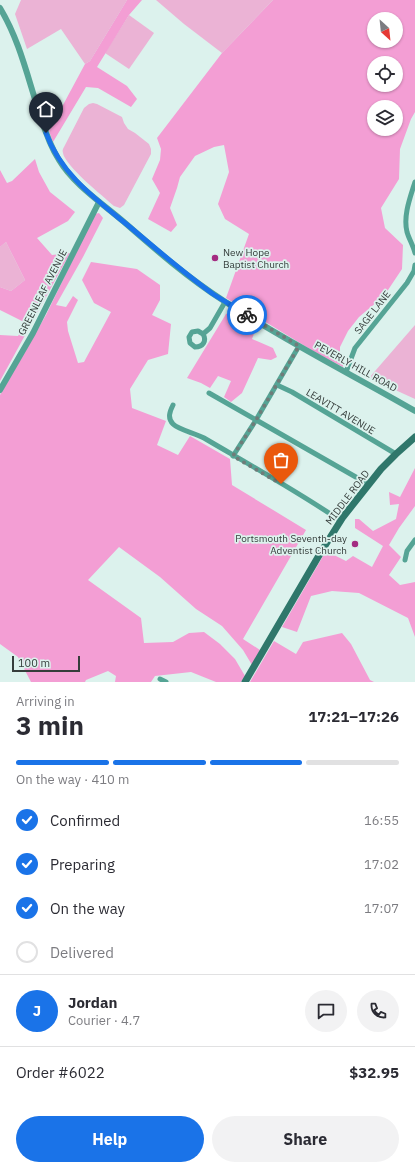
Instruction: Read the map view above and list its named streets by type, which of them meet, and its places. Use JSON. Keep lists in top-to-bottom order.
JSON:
{
  "streets": {
    "main road": ["MIDDLE ROAD"],
    "street": [
      "GREENLEAF AVENUE",
      "SAGE LANE",
      "PEVERLY HILL ROAD",
      "LEAVITT AVENUE"
    ]
  },
  "crossings": [
    ["GREENLEAF AVENUE", "PEVERLY HILL ROAD"],
    ["SAGE LANE", "PEVERLY HILL ROAD"],
    ["LEAVITT AVENUE", "MIDDLE ROAD"]
  ],
  "places": ["New Hope Baptist Church", "Portsmouth Seventh-day Adventist Church"],
  "scale_bar": "100 m",
  "north": "bottom right",
  "page": {
    "scale": "100 m",
    "heading": ["3 min", "Arriving in", "17:21–17:26"],
    "panel": [
      "Jordan",
      "Courier · 4.7",
      "Order #6022",
      "$32.95"
    ],
    "bar": "On the way · 410 m",
    "list": [
      ["Confirmed", "16:55"],
      ["Preparing", "17:02"],
      ["On the way", "17:07"],
      "Delivered"
    ],
    "round": "J",
    "buttons": ["Help", "Share"]
  }
}
